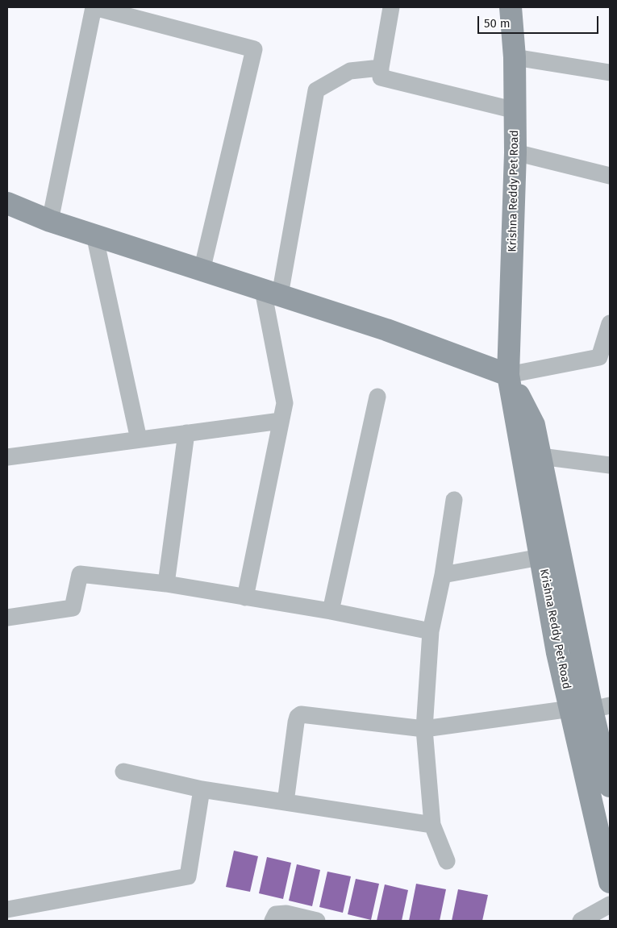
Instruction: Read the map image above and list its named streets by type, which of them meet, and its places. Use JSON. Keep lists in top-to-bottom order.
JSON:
{
  "streets": {
    "main road": ["Krishna Reddy Pet Road"]
  },
  "scale_bar": "50 m"
}
